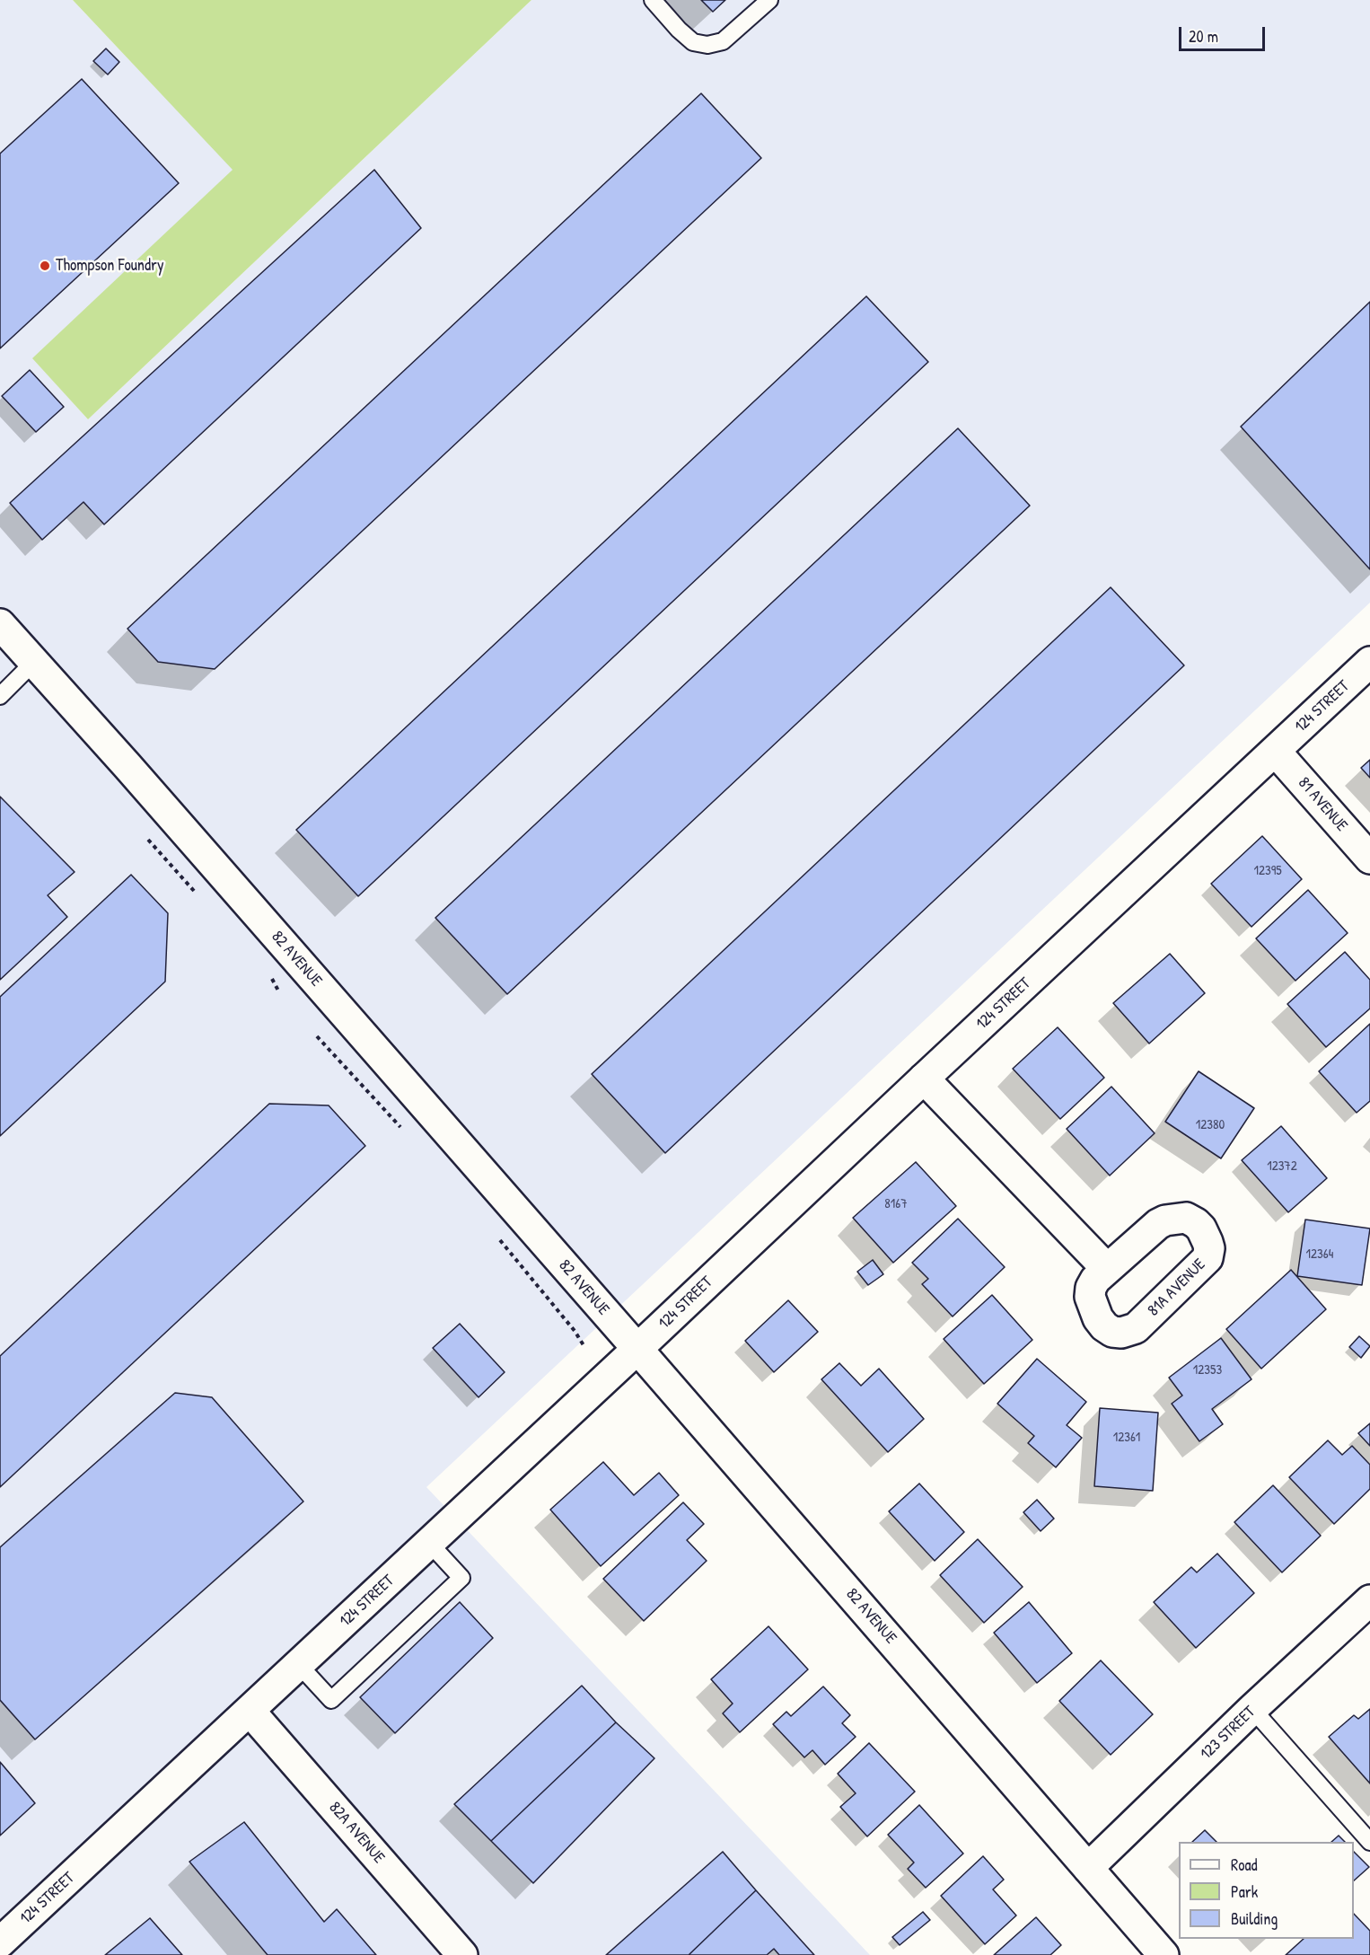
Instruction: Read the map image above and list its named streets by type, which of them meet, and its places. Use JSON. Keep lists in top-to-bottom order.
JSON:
{
  "streets": {
    "street": [
      "124 STREET",
      "81 AVENUE",
      "82 AVENUE",
      "123 STREET",
      "82A AVENUE"
    ]
  },
  "crossings": [
    ["124 STREET", "81 AVENUE"],
    ["124 STREET", "82 AVENUE"],
    ["124 STREET", "82A AVENUE"],
    ["82 AVENUE", "123 STREET"]
  ],
  "places": ["Thompson Foundry"],
  "house_numbers": [
    "12395",
    "12380",
    "12372",
    "8167",
    "12364",
    "12353",
    "12361"
  ],
  "legend": ["Road", "Park", "Building"],
  "scale_bar": "20 m"
}
